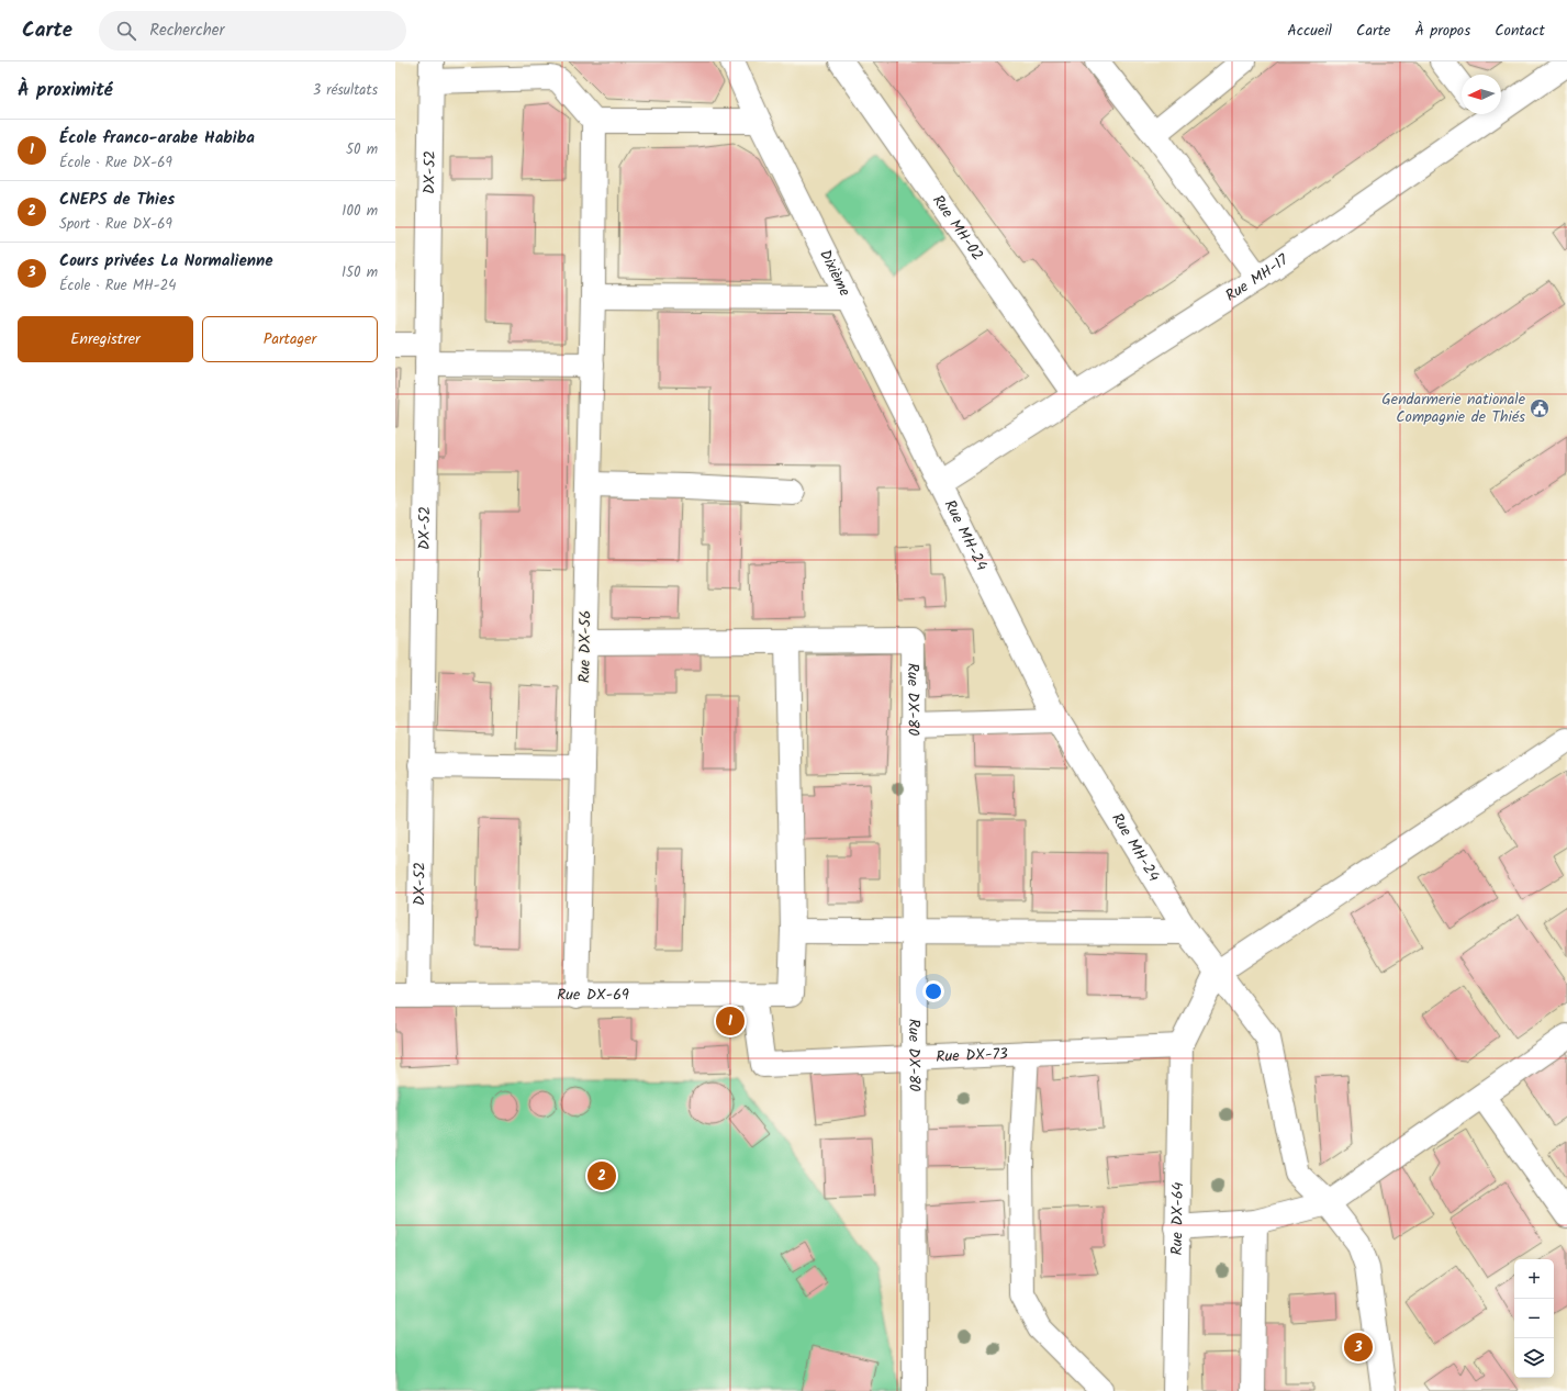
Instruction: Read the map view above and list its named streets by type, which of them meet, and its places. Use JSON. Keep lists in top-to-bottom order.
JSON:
{
  "streets": {
    "street": [
      "DX-52",
      "Rue MH-02",
      "Dixième",
      "Rue MH-17",
      "Rue MH-24",
      "Rue DX-56",
      "Rue DX-80",
      "Rue DX-69",
      "Rue DX-73",
      "Rue DX-64"
    ]
  },
  "crossings": [
    ["DX-52", "Rue DX-69"],
    ["Rue MH-02", "Rue MH-17"],
    ["Dixième", "Rue MH-17"],
    ["Dixième", "Rue MH-24"],
    ["Rue MH-17", "Rue MH-24"],
    ["Rue DX-56", "Rue DX-69"],
    ["Rue DX-80", "Rue DX-73"],
    ["Rue DX-69", "Rue DX-73"],
    ["Rue DX-73", "Rue DX-64"]
  ],
  "places": {
    "public building": ["Gendarmerie nationale Compagnie de Thiés"]
  },
  "north": "left",
  "page": {
    "header": "Carte",
    "search": "Rechercher",
    "nav": [
      "Accueil",
      "Carte",
      "À propos",
      "Contact"
    ],
    "heading": ["À proximité", "3 résultats"],
    "list": [
      {
        "mark": "1",
        "name": "École franco-arabe Habiba",
        "note": "École · Rue DX-69",
        "value": "50 m"
      },
      {
        "mark": "2",
        "name": "CNEPS de Thies",
        "note": "Sport · Rue DX-69",
        "value": "100 m"
      },
      {
        "mark": "3",
        "name": "Cours privées La Normalienne",
        "note": "École · Rue MH-24",
        "value": "150 m"
      }
    ],
    "buttons": ["Enregistrer", "Partager"],
    "pins": ["1", "2", "3"],
    "map_buttons": ["+", "−"]
  }
}
